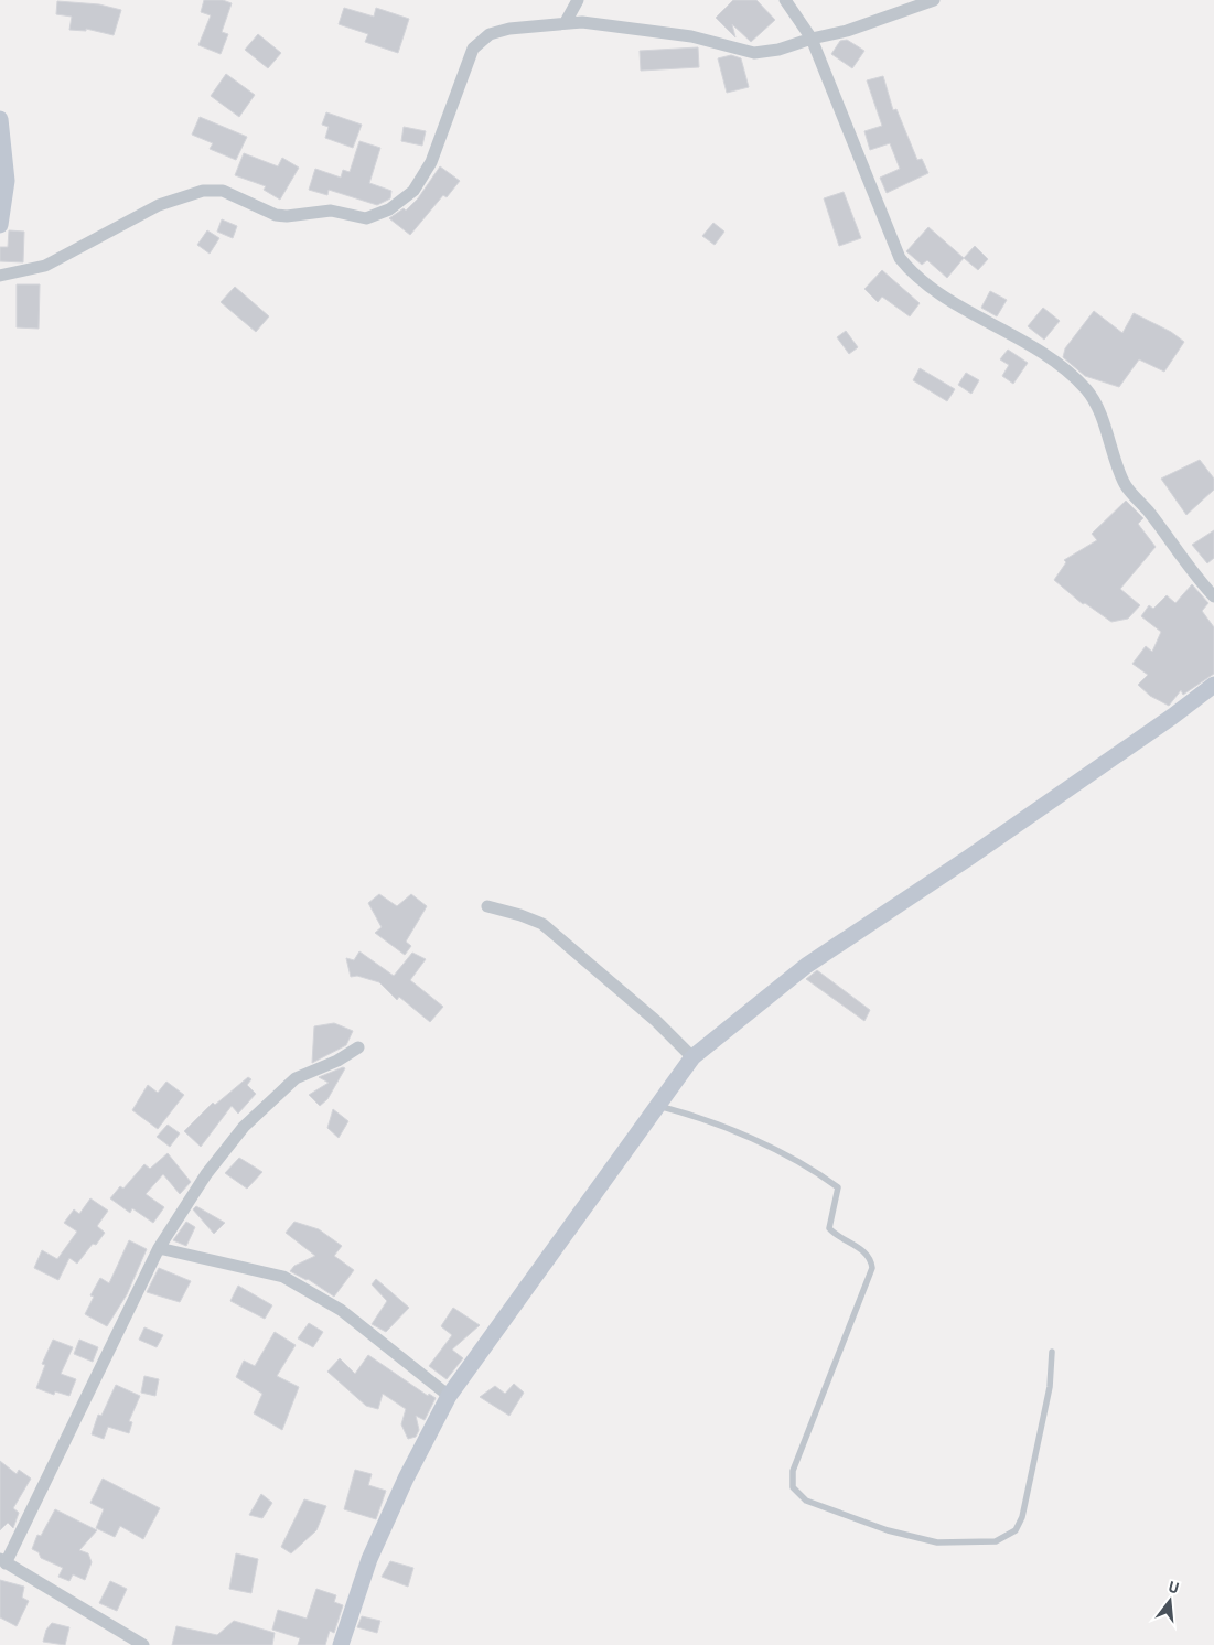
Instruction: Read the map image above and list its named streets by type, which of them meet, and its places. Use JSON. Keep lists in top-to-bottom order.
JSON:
{
  "north": "top"
}
